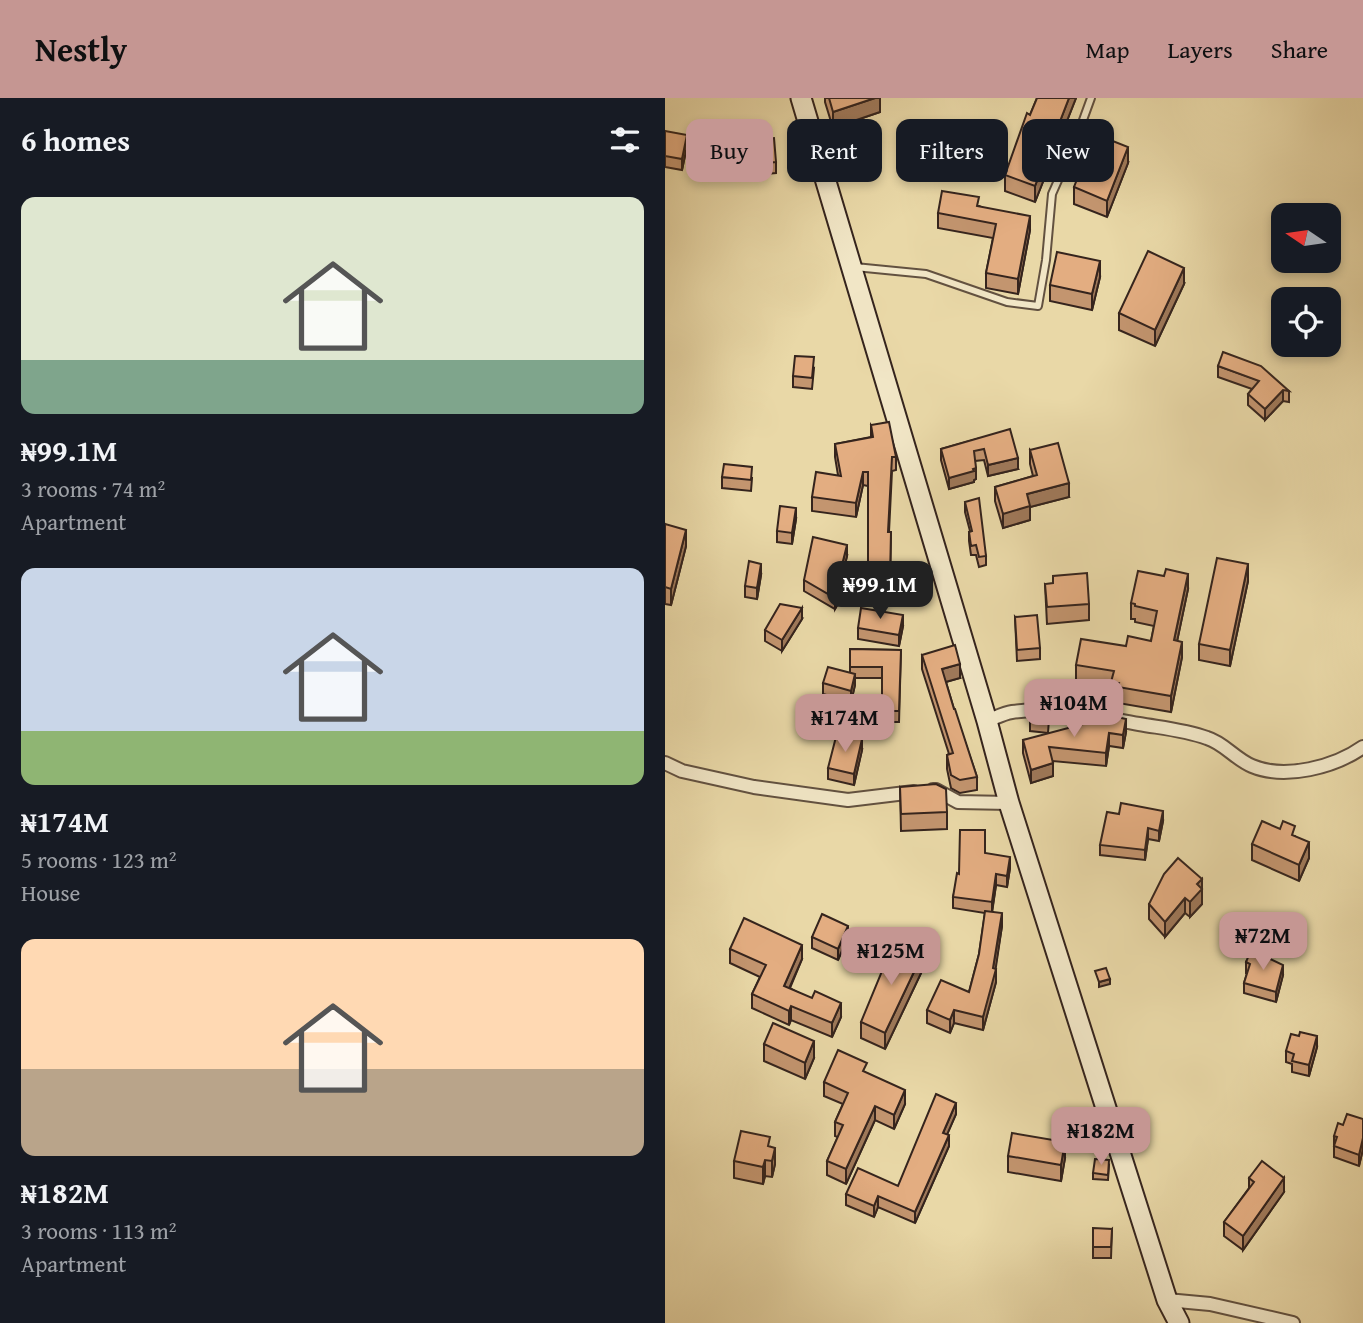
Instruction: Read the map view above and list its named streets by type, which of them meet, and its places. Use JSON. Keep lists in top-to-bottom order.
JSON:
{
  "north": "left",
  "page": {
    "header": "Nestly",
    "nav": ["Map", "Layers", "Share"],
    "heading": "6 homes",
    "chip": [
      "Buy",
      "Rent",
      "Filters",
      "New"
    ],
    "list": [
      {
        "name": "₦99.1M",
        "note": "3 rooms · 74 m² · Apartment"
      },
      {
        "name": "₦174M",
        "note": "5 rooms · 123 m² · House"
      },
      {
        "name": "₦182M",
        "note": "3 rooms · 113 m² · Apartment"
      }
    ],
    "price": [
      "₦99.1M",
      "₦104M",
      "₦174M",
      "₦72M",
      "₦125M",
      "₦182M"
    ]
  }
}
